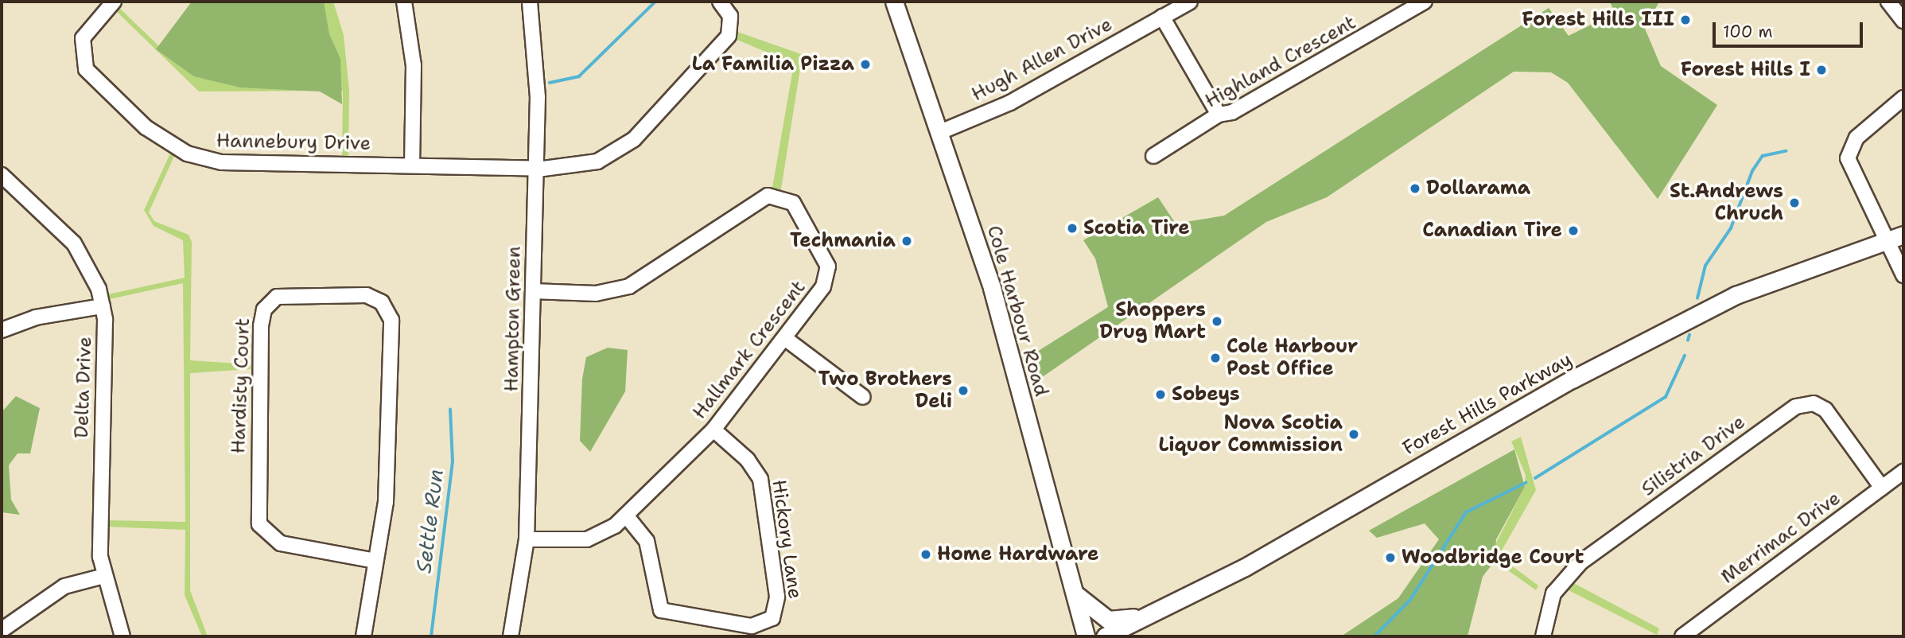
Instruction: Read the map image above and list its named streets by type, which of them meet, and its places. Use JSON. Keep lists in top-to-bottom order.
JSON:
{
  "streets": {
    "main road": ["Cole Harbour Road", "Forest Hills Parkway"],
    "street": [
      "Hugh Allen Drive",
      "Highland Crescent",
      "Hannebury Drive",
      "Hampton Green",
      "Hallmark Crescent",
      "Hardisty Court",
      "Delta Drive",
      "Silistria Drive",
      "Merrimac Drive",
      "Hickory Lane"
    ]
  },
  "crossings": [
    ["Hugh Allen Drive", "Cole Harbour Road"],
    ["Hannebury Drive", "Hampton Green"],
    ["Hampton Green", "Hallmark Crescent"],
    ["Hallmark Crescent", "Hickory Lane"],
    ["Silistria Drive", "Merrimac Drive"]
  ],
  "water": ["Settle Run"],
  "places": [
    "Forest Hills III",
    "La Familia Pizza",
    "Forest Hills I",
    "Dollarama",
    "St.Andrews Chruch",
    "Scotia Tire",
    "Canadian Tire",
    "Techmania",
    "Shoppers Drug Mart",
    "Cole Harbour Post Office",
    "Two Brothers Deli",
    "Sobeys",
    "Nova Scotia Liquor Commission",
    "Home Hardware",
    "Woodbridge Court"
  ],
  "scale_bar": "100 m"
}
